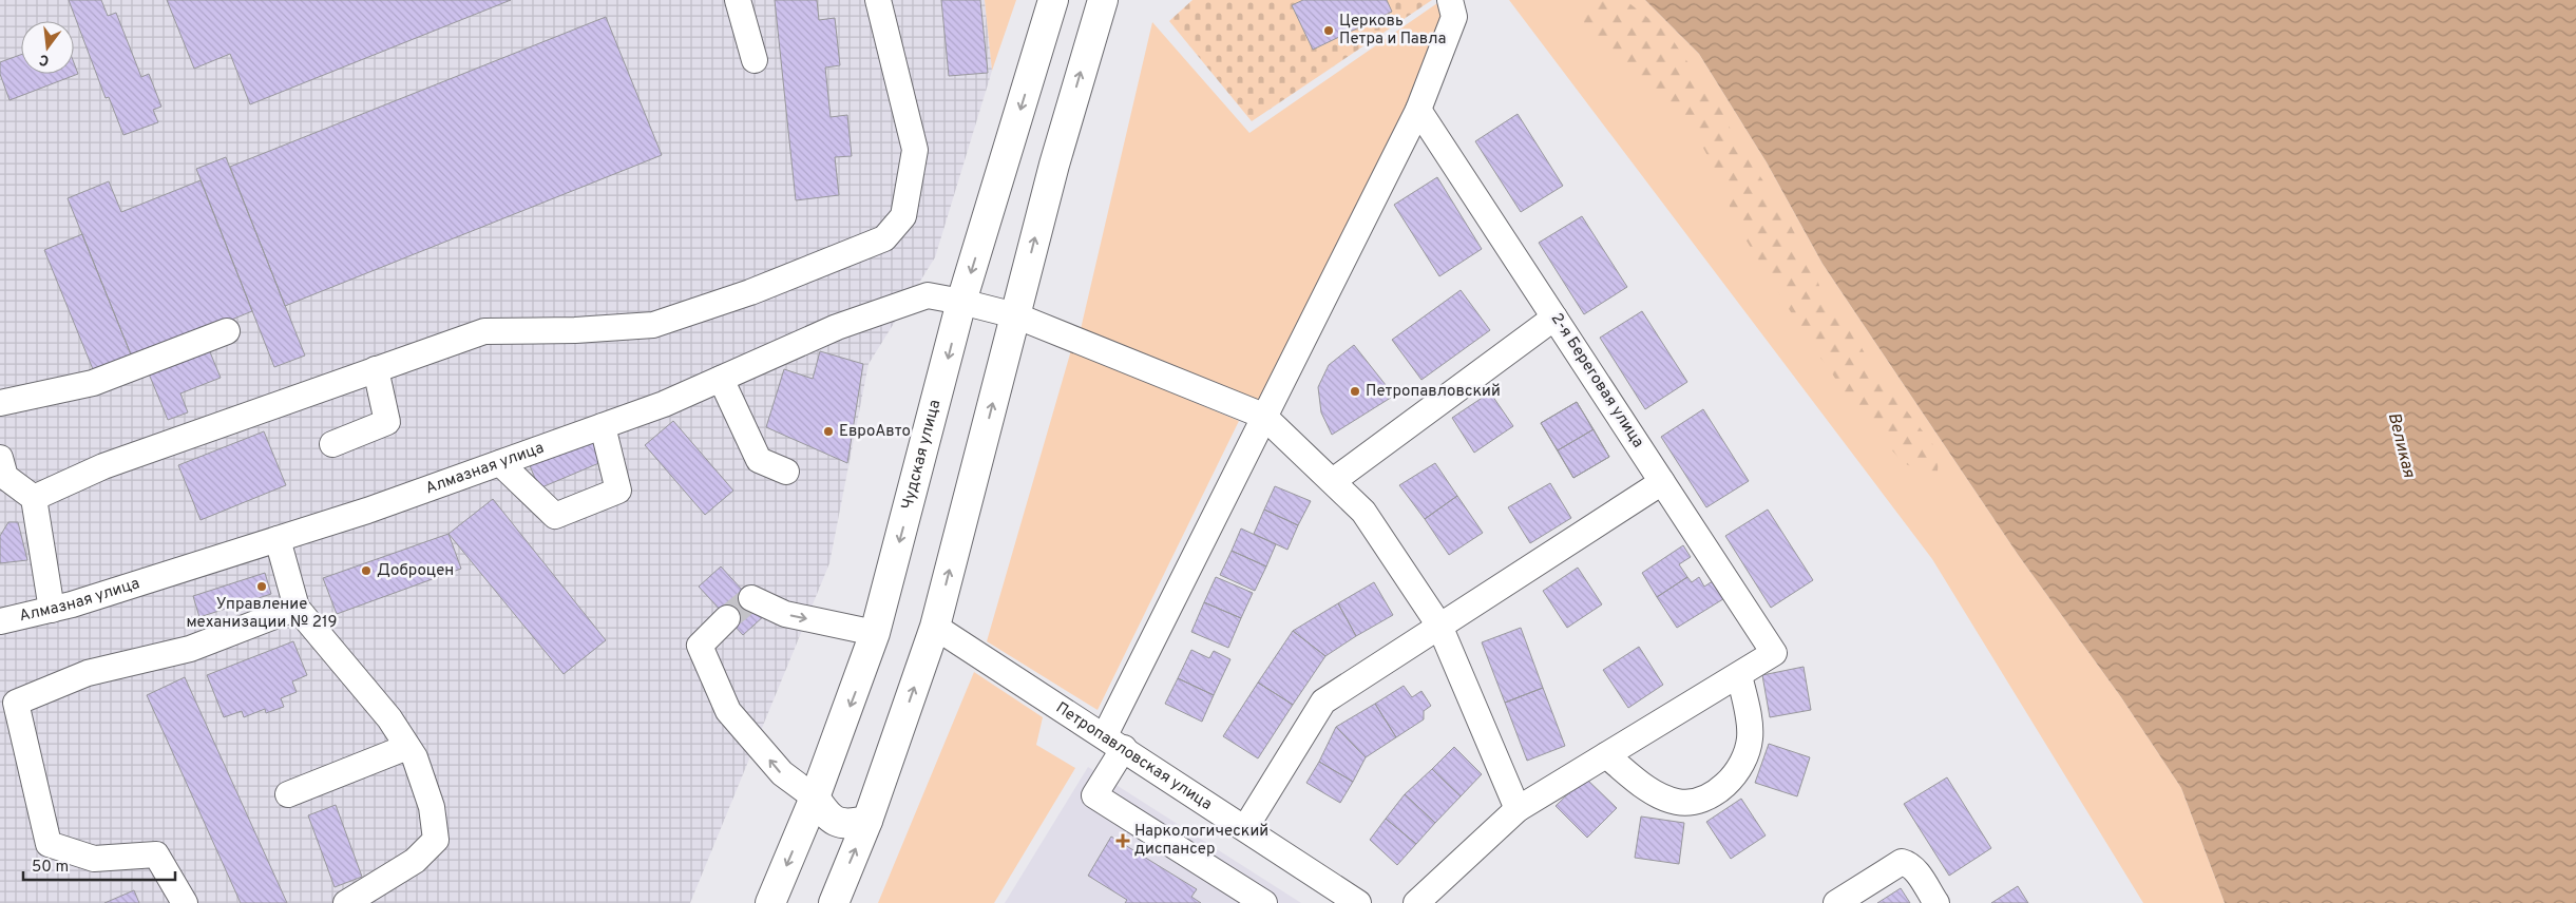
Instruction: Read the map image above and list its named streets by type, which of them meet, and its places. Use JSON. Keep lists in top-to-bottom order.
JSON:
{
  "streets": {
    "highway": ["Чудская улица"],
    "street": ["2-я Береговая улица", "Алмазная улица", "Петропавловская улица"]
  },
  "crossings": [
    ["Чудская улица", "Алмазная улица"]
  ],
  "water": ["Великая"],
  "places": {
    "other": [
      "Церковь Петра и Павла",
      "Петропавловский",
      "ЕвроАвто",
      "Доброцен",
      "Управление механизации № 219"
    ],
    "health": ["Наркологический диспансер"]
  },
  "scale_bar": "50 m",
  "north": "bottom"
}
